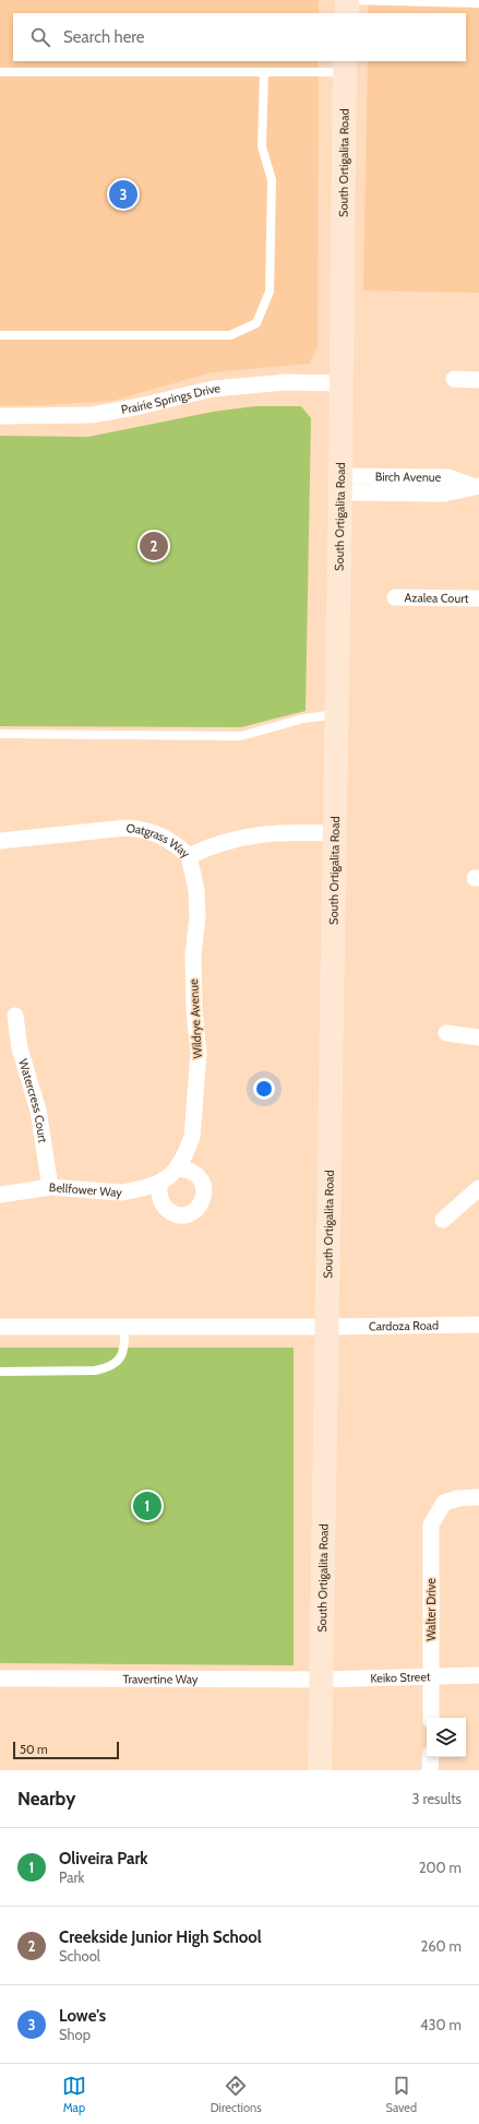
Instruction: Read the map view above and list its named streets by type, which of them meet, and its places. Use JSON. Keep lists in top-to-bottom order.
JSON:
{
  "streets": {
    "street": [
      "South Ortigalita Road",
      "Prairie Springs Drive",
      "Birch Avenue",
      "Azalea Court",
      "Oatgrass Way",
      "Wildrye Avenue",
      "Watercress Court",
      "Bellfower Way",
      "Cardoza Road",
      "Walter Drive",
      "Keiko Street",
      "Travertine Way"
    ]
  },
  "crossings": [
    ["South Ortigalita Road", "Prairie Springs Drive"],
    ["South Ortigalita Road", "Birch Avenue"],
    ["South Ortigalita Road", "Oatgrass Way"],
    ["South Ortigalita Road", "Cardoza Road"],
    ["South Ortigalita Road", "Keiko Street"],
    ["South Ortigalita Road", "Travertine Way"],
    ["Oatgrass Way", "Wildrye Avenue"],
    ["Wildrye Avenue", "Bellfower Way"],
    ["Watercress Court", "Bellfower Way"],
    ["Walter Drive", "Keiko Street"],
    ["Keiko Street", "Travertine Way"]
  ],
  "scale_bar": "50 m",
  "page": {
    "search": "Search here",
    "pins": ["3", "2", "1"],
    "scale": "50 m",
    "heading": ["Nearby", "3 results"],
    "list": [
      {
        "mark": "1",
        "name": "Oliveira Park",
        "note": "Park",
        "value": "200 m"
      },
      {
        "mark": "2",
        "name": "Creekside Junior High School",
        "note": "School",
        "value": "260 m"
      },
      {
        "mark": "3",
        "name": "Lowe's",
        "note": "Shop",
        "value": "430 m"
      }
    ],
    "nav": ["Map", "Directions", "Saved"]
  }
}
